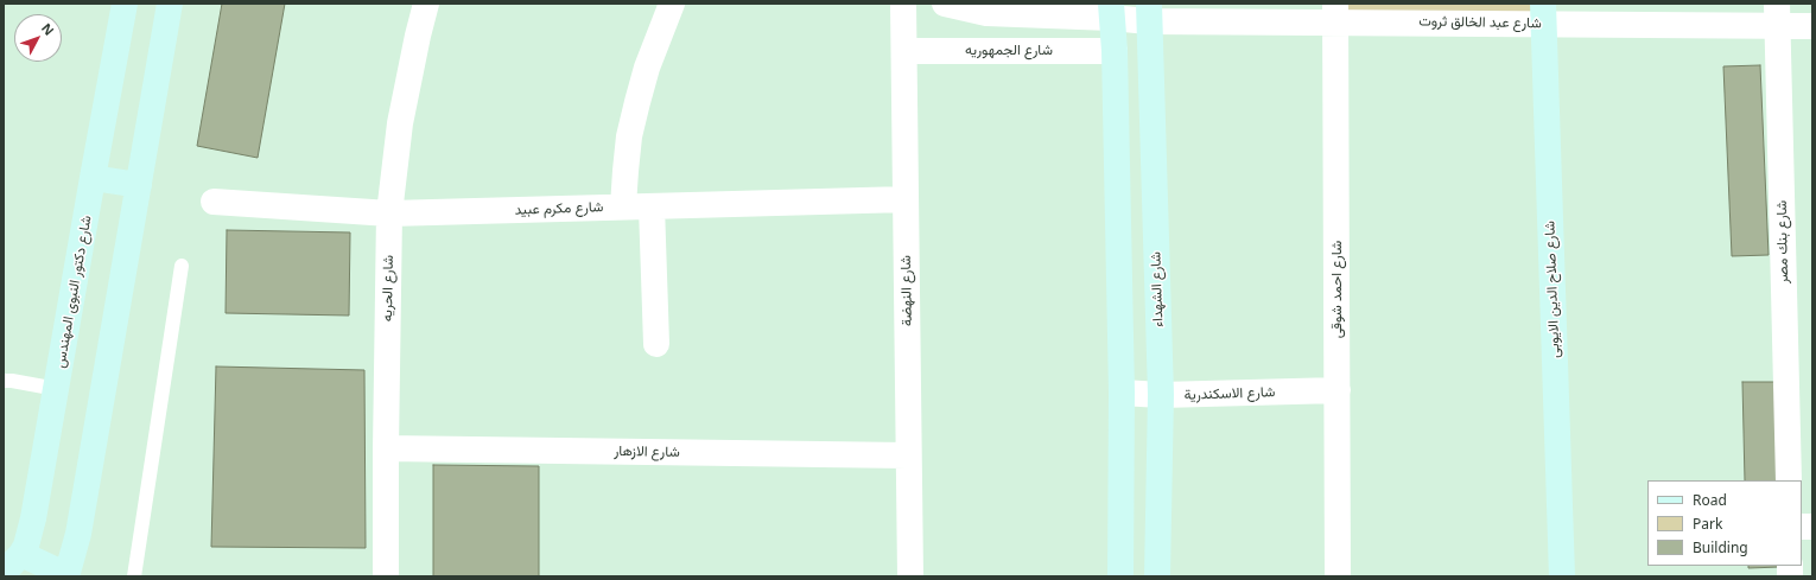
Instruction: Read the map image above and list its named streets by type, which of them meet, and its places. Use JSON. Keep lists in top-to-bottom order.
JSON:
{
  "streets": {
    "street": [
      "شارع عبد الخالق ثروت",
      "شارع الجمهوريه",
      "شارع مكرم عبيد",
      "شارع بنك مصر",
      "شارع الحريه",
      "شارع الشهداء",
      "شارع احمد شوقى",
      "شارع صلاح الدين الايوبى",
      "شارع النهضة",
      "شارع دكتور النبوى المهندس",
      "شارع الاسكندرية",
      "شارع الازهار"
    ]
  },
  "crossings": [
    ["شارع عبد الخالق ثروت", "شارع بنك مصر"],
    ["شارع عبد الخالق ثروت", "شارع الشهداء"],
    ["شارع عبد الخالق ثروت", "شارع احمد شوقى"],
    ["شارع عبد الخالق ثروت", "شارع صلاح الدين الايوبى"],
    ["شارع الجمهوريه", "شارع النهضة"],
    ["شارع مكرم عبيد", "شارع الحريه"],
    ["شارع مكرم عبيد", "شارع النهضة"],
    ["شارع الحريه", "شارع الازهار"],
    ["شارع الشهداء", "شارع الاسكندرية"],
    ["شارع احمد شوقى", "شارع الاسكندرية"],
    ["شارع النهضة", "شارع الازهار"]
  ],
  "legend": ["Road", "Park", "Building"],
  "north": "top right"
}
